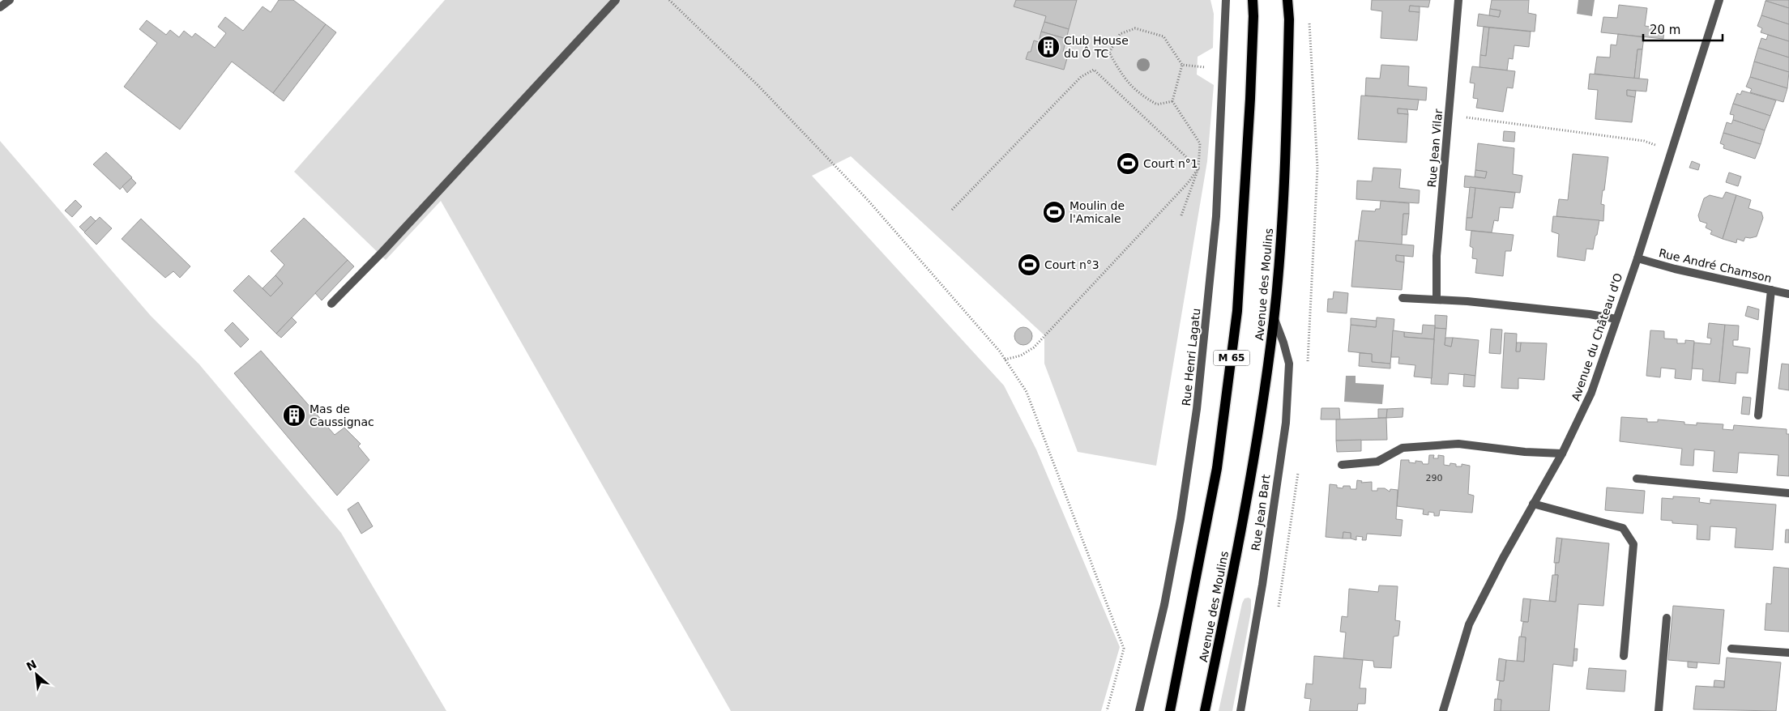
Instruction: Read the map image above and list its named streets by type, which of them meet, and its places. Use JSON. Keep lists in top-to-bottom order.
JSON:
{
  "streets": {
    "main road": ["Avenue des Moulins", "M 65"],
    "street": [
      "Rue Jean Vilar",
      "Rue André Chamson",
      "Avenue du Château d'O",
      "Rue Henri Lagatu",
      "Rue Jean Bart"
    ]
  },
  "crossings": [
    ["Rue André Chamson", "Avenue du Château d'O"],
    ["Avenue des Moulins", "Rue Jean Bart"]
  ],
  "places": {
    "building": ["Club House du Ô TC", "Mas de Caussignac"],
    "sports": ["Court n°1", "Moulin de l'Amicale", "Court n°3"]
  },
  "house_numbers": ["290"],
  "scale_bar": "20 m",
  "north": "top left"
}
